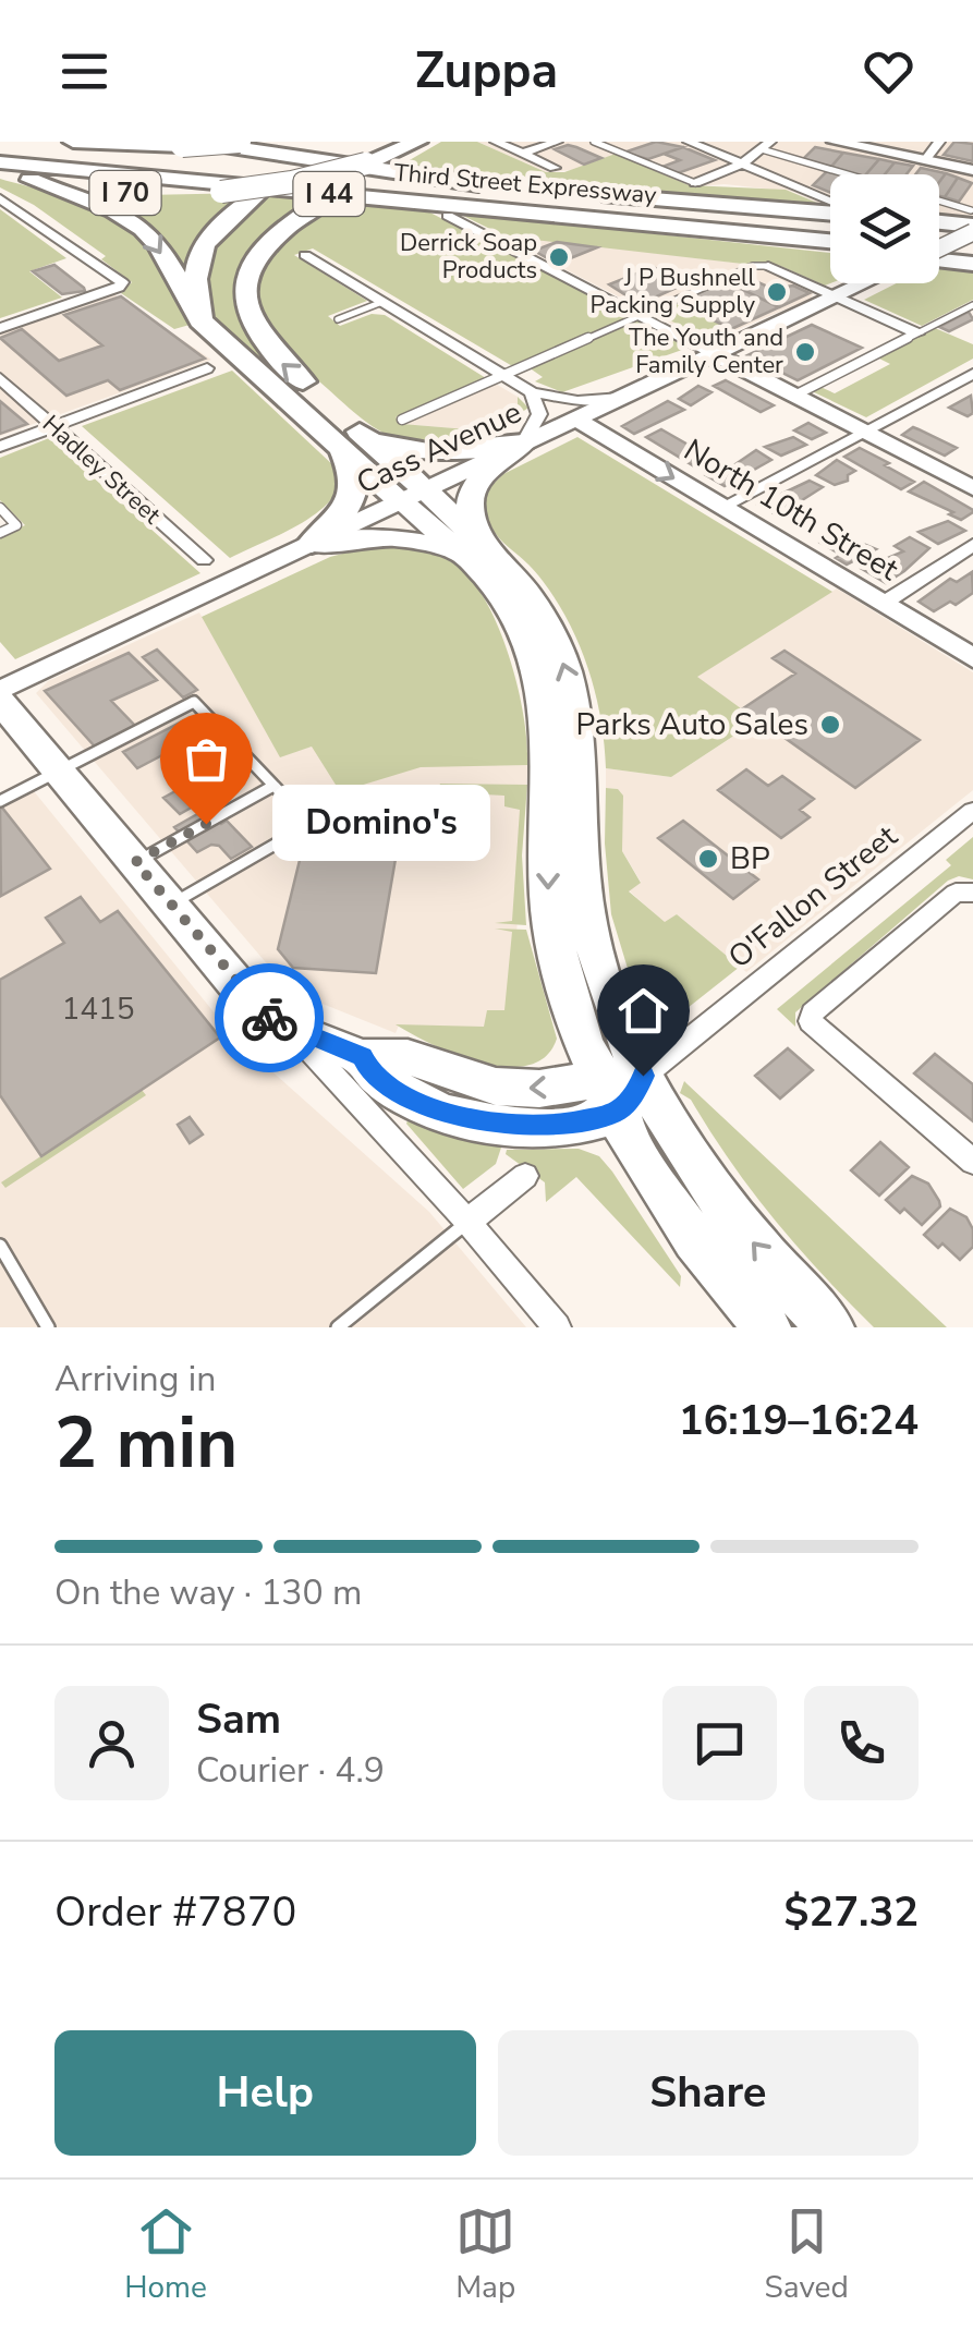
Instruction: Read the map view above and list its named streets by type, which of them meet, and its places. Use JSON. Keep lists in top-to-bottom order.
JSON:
{
  "streets": {
    "highway": ["Third Street Expressway", "I 70", "I 44"],
    "main road": ["Cass Avenue", "North 10th Street"],
    "street": ["Hadley Street", "O'Fallon Street"]
  },
  "crossings": [
    ["Third Street Expressway", "I 70"],
    ["Cass Avenue", "North 10th Street"]
  ],
  "places": [
    "Derrick Soap Products",
    "J P Bushnell Packing Supply",
    "The Youth and Family Center",
    "Parks Auto Sales",
    "Domino's",
    "BP"
  ],
  "house_numbers": ["1415"],
  "page": {
    "header": "Zuppa",
    "bubble": "Domino's",
    "heading": ["2 min", "Arriving in", "16:19–16:24"],
    "panel": [
      "Sam",
      "Courier · 4.9",
      "Order #7870",
      "$27.32"
    ],
    "bar": "On the way · 130 m",
    "buttons": ["Help", "Share"],
    "tabs": ["Home", "Map", "Saved"]
  }
}
